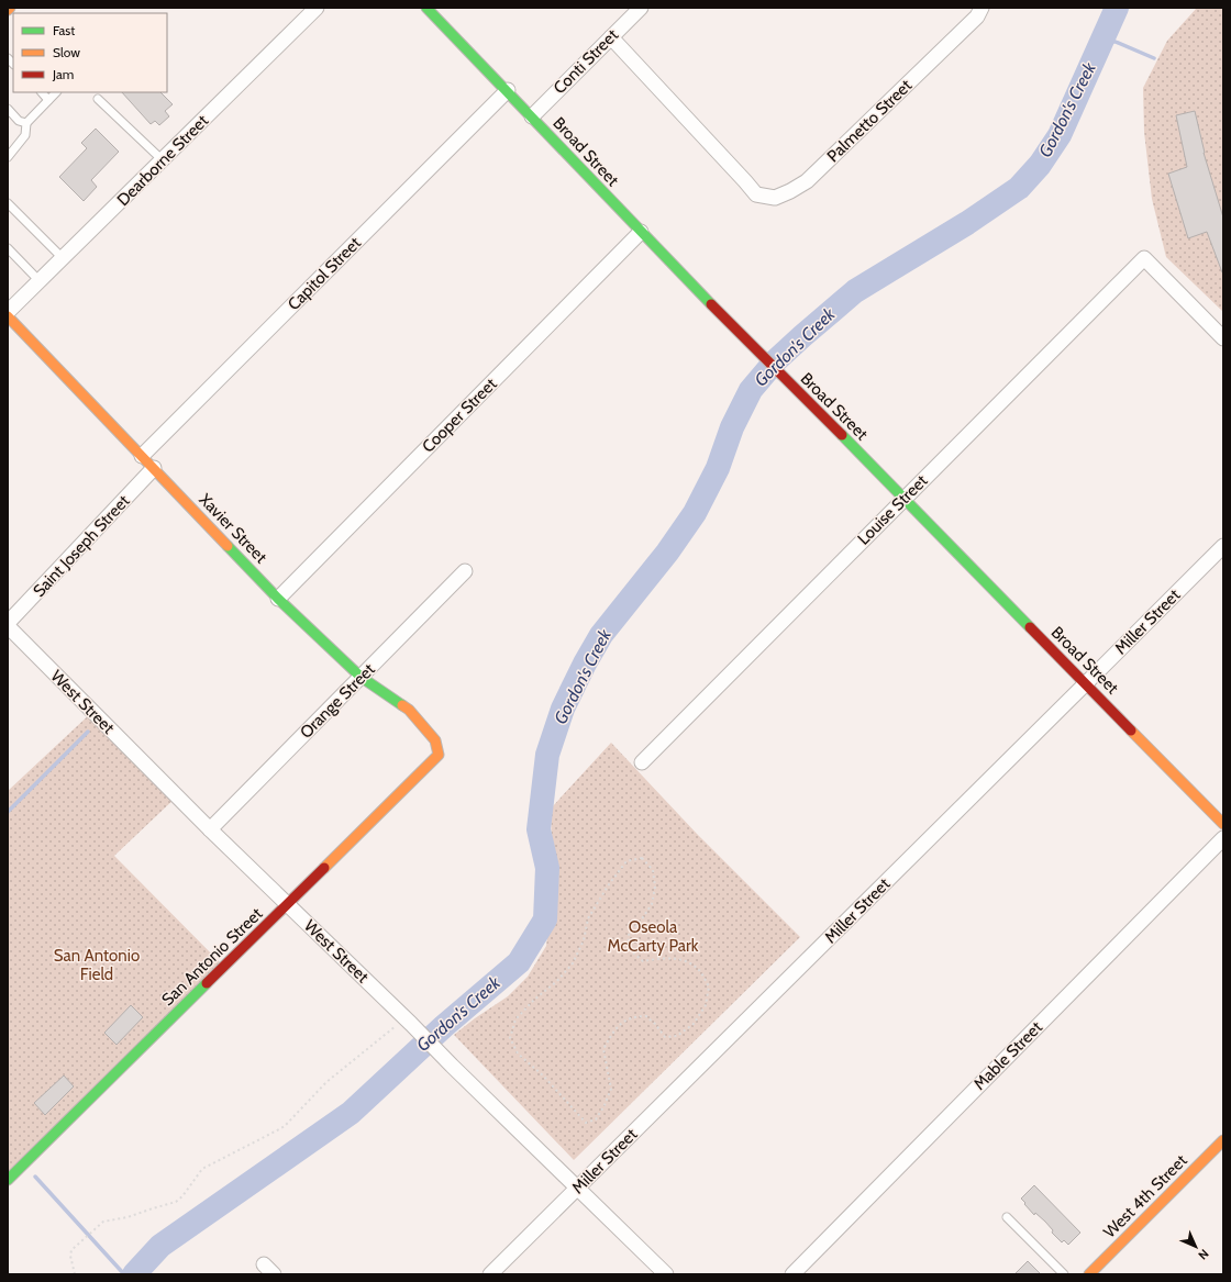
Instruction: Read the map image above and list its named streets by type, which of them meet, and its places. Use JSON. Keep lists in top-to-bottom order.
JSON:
{
  "streets": {
    "street": [
      "Conti Street",
      "Palmetto Street",
      "Broad Street",
      "Dearborne Street",
      "Capitol Street",
      "Cooper Street",
      "Louise Street",
      "Xavier Street",
      "Saint Joseph Street",
      "Miller Street",
      "Orange Street",
      "West Street",
      "San Antonio Street",
      "Mable Street",
      "West 4th Street"
    ]
  },
  "crossings": [
    ["Conti Street", "Palmetto Street"],
    ["Conti Street", "Broad Street"],
    ["Broad Street", "Capitol Street"],
    ["Broad Street", "Cooper Street"],
    ["Broad Street", "Louise Street"],
    ["Broad Street", "Miller Street"],
    ["Capitol Street", "Xavier Street"],
    ["Cooper Street", "Xavier Street"],
    ["Xavier Street", "Saint Joseph Street"],
    ["Xavier Street", "Orange Street"],
    ["Xavier Street", "San Antonio Street"],
    ["Miller Street", "West Street"],
    ["Orange Street", "West Street"],
    ["West Street", "San Antonio Street"]
  ],
  "water": ["Gordon's Creek"],
  "parks": ["Oseola McCarty Park", "San Antonio Field"],
  "legend": ["Fast", "Slow", "Jam"],
  "north": "bottom right"
}
